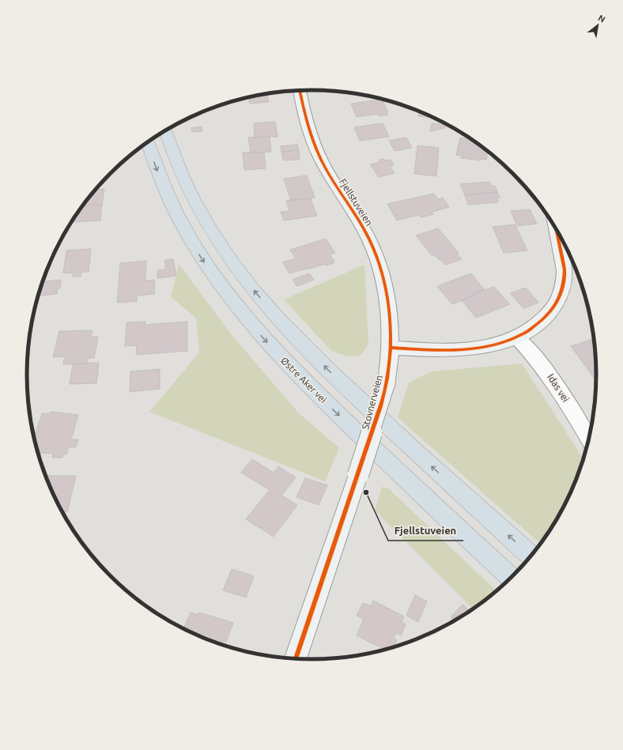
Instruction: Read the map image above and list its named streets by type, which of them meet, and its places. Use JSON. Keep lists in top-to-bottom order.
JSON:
{
  "streets": {
    "highway": ["Østre Aker vei"],
    "street": ["Fjellstuveien", "Idas vei", "Stovnerveien"]
  },
  "crossings": [
    ["Fjellstuveien", "Stovnerveien"]
  ],
  "places": ["Fjellstuveien"],
  "north": "top right"
}
